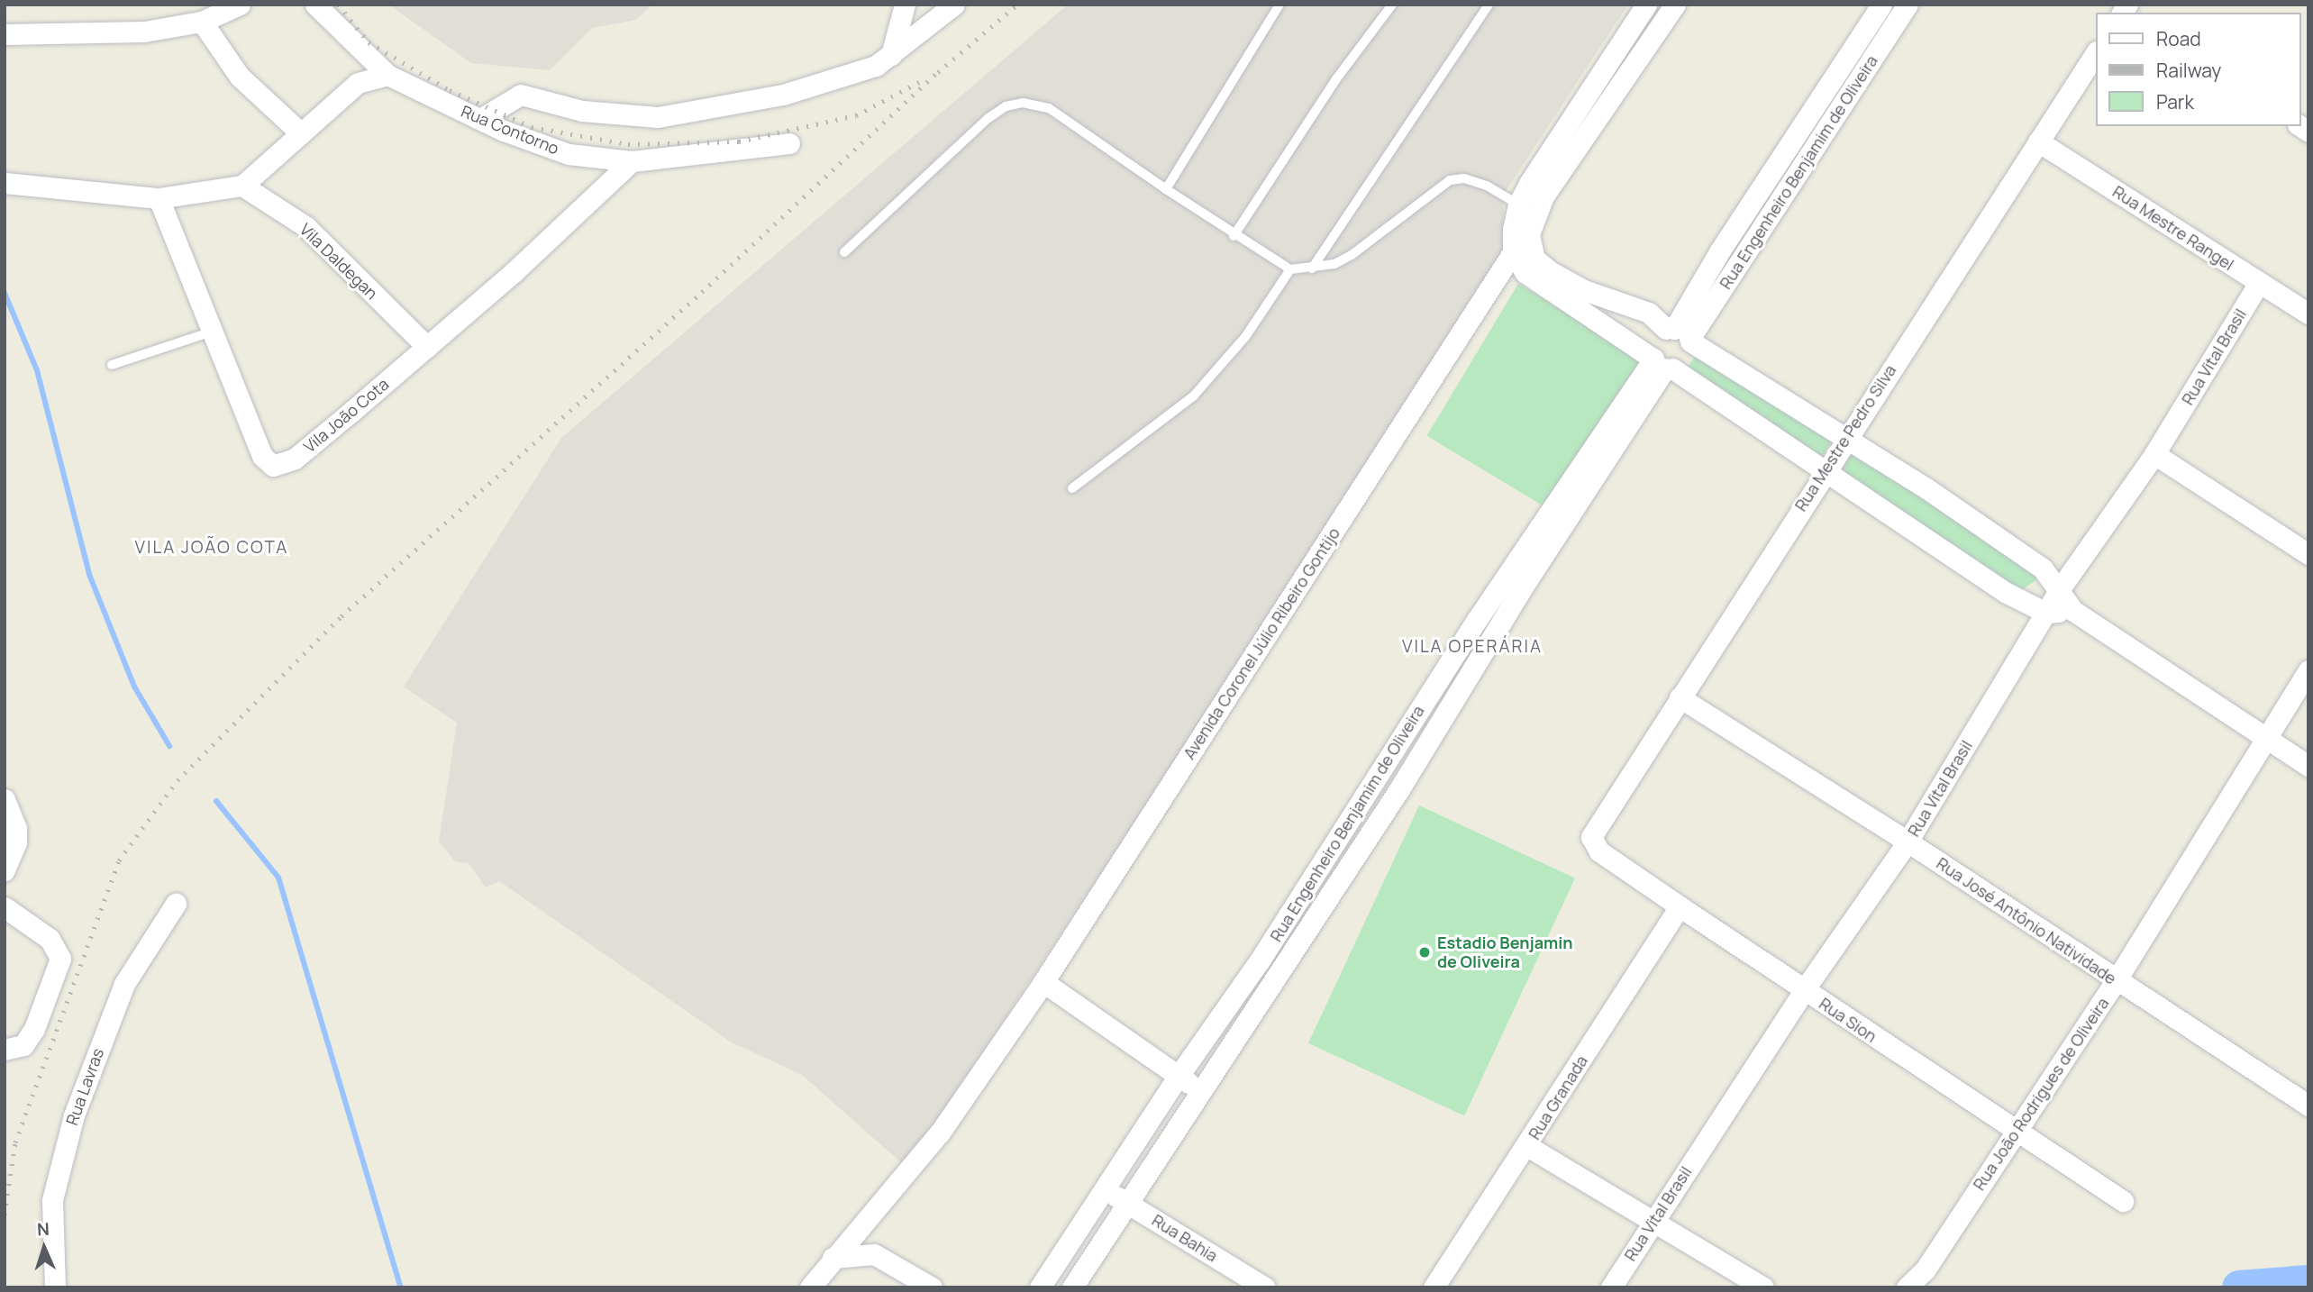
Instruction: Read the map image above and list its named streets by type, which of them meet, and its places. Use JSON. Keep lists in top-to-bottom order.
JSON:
{
  "streets": {
    "street": [
      "Rua Contorno",
      "Rua Engenheiro Benjamim de Oliveira",
      "Rua Mestre Rangel",
      "Vila Daldegan",
      "Rua Vital Brasil",
      "Vila João Cota",
      "Rua Mestre Pedro Silva",
      "Avenida Coronel Júlio Ribeiro Gontijo",
      "Rua José Antônio Natividade",
      "Rua Sion",
      "Rua Lavras",
      "Rua João Rodrigues de Oliveira",
      "Rua Granada",
      "Rua Bahia"
    ]
  },
  "crossings": [
    ["Rua Contorno", "Vila João Cota"],
    ["Rua Engenheiro Benjamim de Oliveira", "Avenida Coronel Júlio Ribeiro Gontijo"],
    ["Rua Engenheiro Benjamim de Oliveira", "Rua Bahia"],
    ["Rua Mestre Rangel", "Rua Vital Brasil"],
    ["Rua Mestre Rangel", "Rua Mestre Pedro Silva"],
    ["Vila Daldegan", "Vila João Cota"],
    ["Rua Vital Brasil", "Rua José Antônio Natividade"],
    ["Rua Vital Brasil", "Rua Sion"],
    ["Rua Mestre Pedro Silva", "Rua José Antônio Natividade"],
    ["Rua Mestre Pedro Silva", "Rua Sion"],
    ["Rua José Antônio Natividade", "Rua João Rodrigues de Oliveira"],
    ["Rua Sion", "Rua João Rodrigues de Oliveira"],
    ["Rua Sion", "Rua Granada"]
  ],
  "districts": ["VILA JOÃO COTA", "VILA OPERÁRIA"],
  "places": ["Estadio Benjamin de Oliveira"],
  "legend": ["Road", "Railway", "Park"],
  "north": "top"
}
